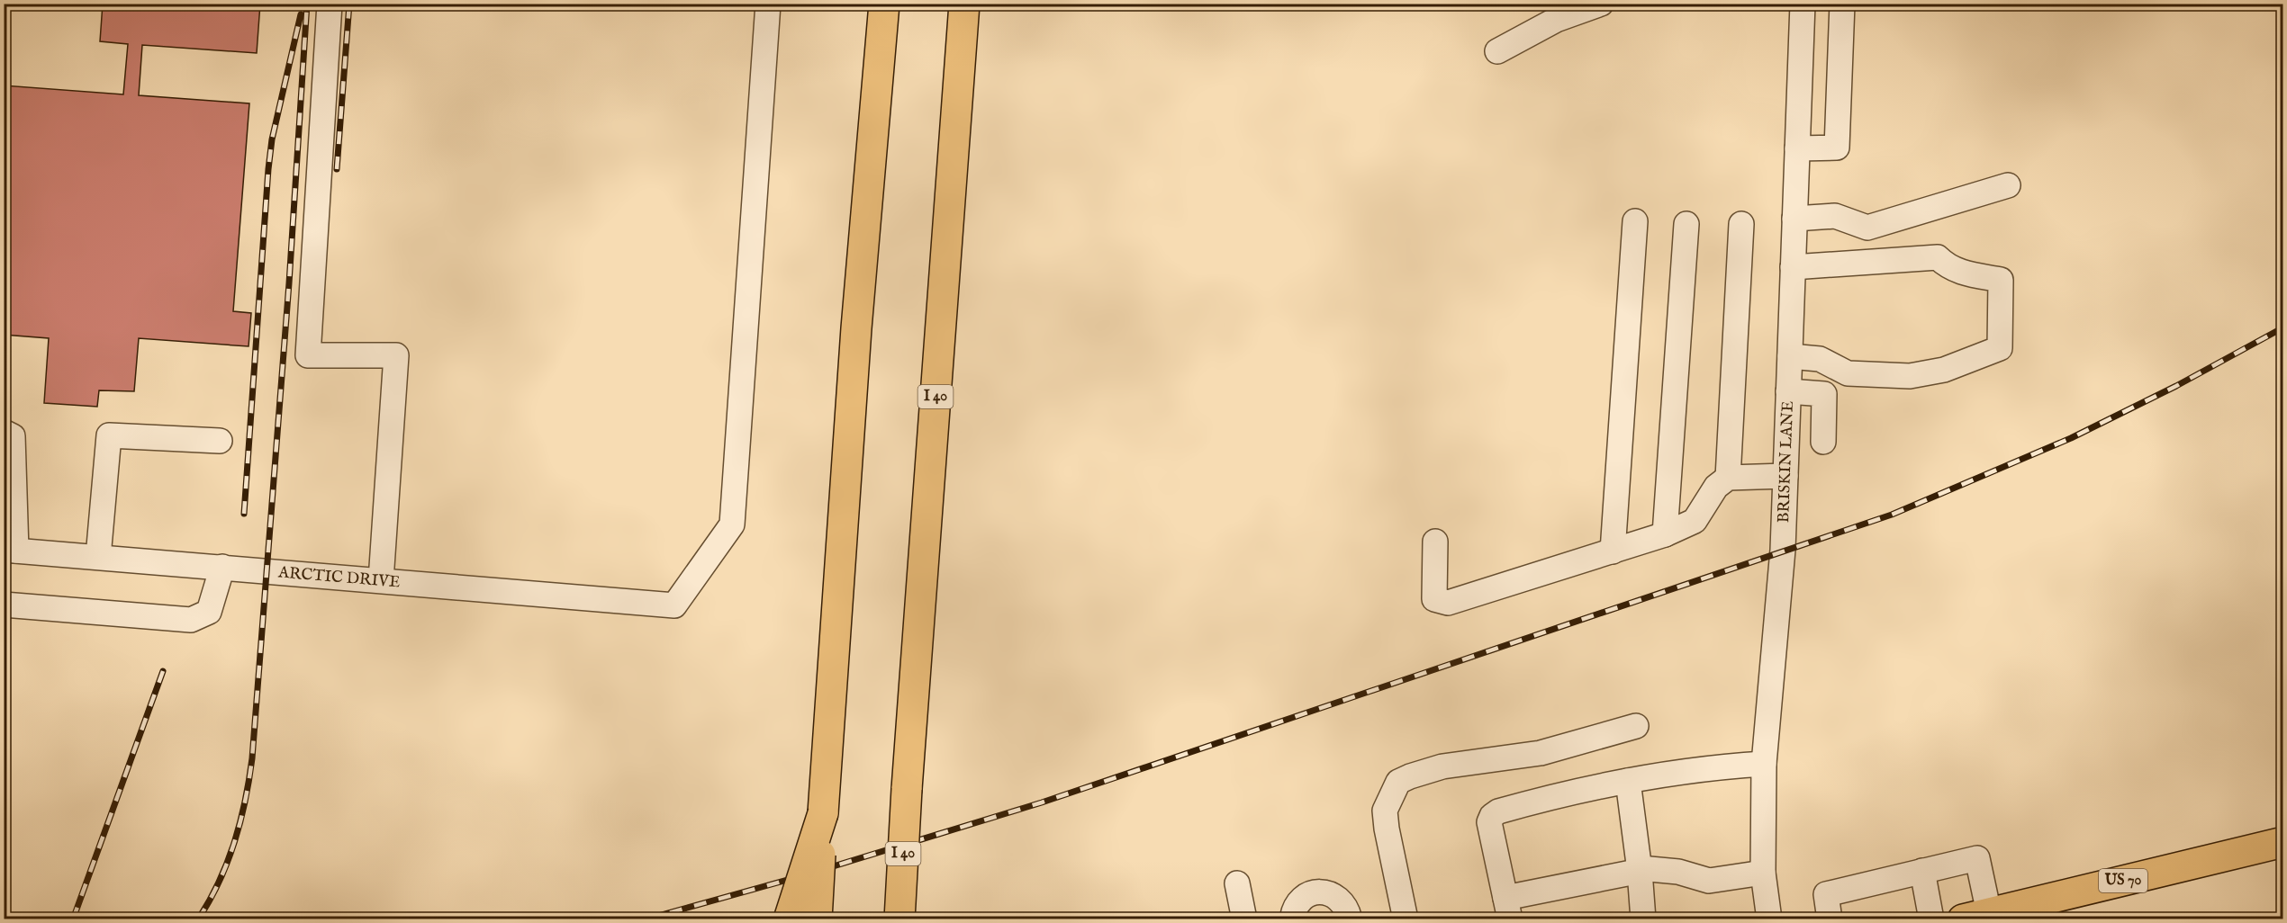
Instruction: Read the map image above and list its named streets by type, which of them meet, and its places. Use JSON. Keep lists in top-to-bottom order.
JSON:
{
  "streets": {
    "main road": ["I 40", "US 70"],
    "street": ["BRISKIN LANE", "ARCTIC DRIVE"]
  }
}
